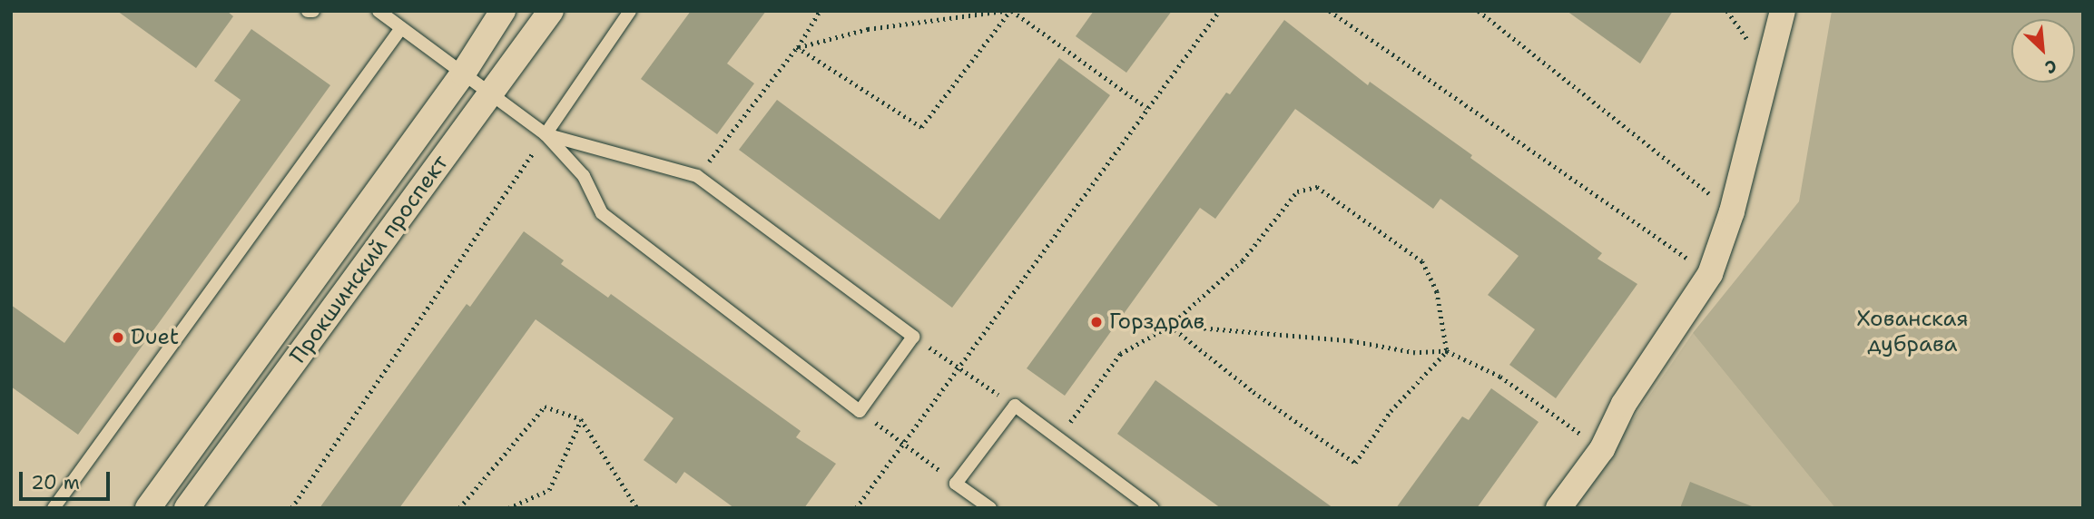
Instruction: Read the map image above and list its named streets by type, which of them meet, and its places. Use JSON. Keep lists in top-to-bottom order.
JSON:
{
  "streets": {
    "street": ["Прокшинский проспект"]
  },
  "parks": ["Хованская дубрава"],
  "places": ["Горздрав", "Duet"],
  "scale_bar": "20 m",
  "north": "bottom right"
}
